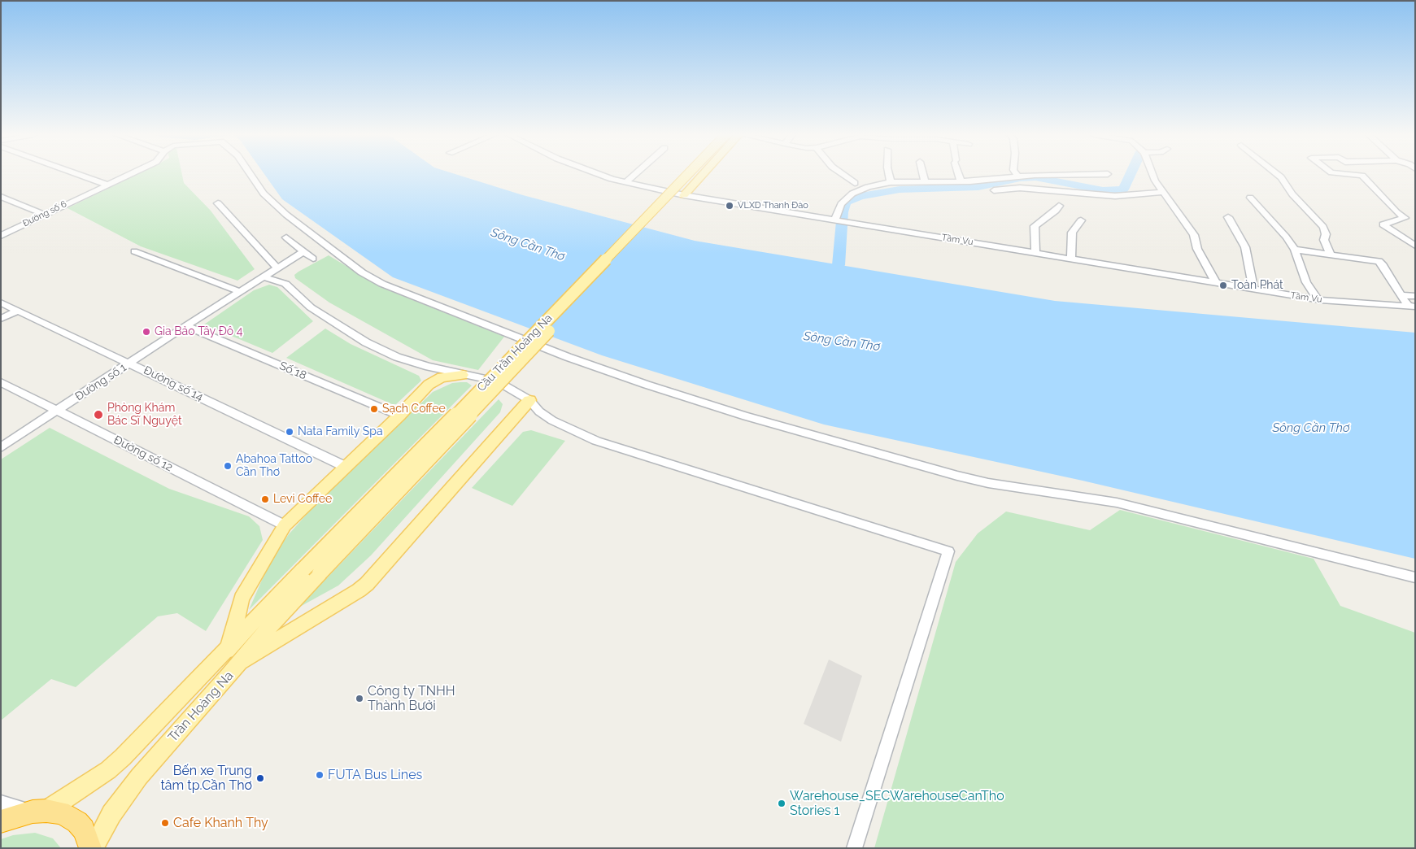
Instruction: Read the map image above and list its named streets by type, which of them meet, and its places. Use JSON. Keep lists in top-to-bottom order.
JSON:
{
  "streets": {
    "main road": ["Cầu Trần Hoàng Na", "Trần Hoàng Na"],
    "street": [
      "Đường số 6",
      "Tầm Vu",
      "Số 18",
      "Đường số 1",
      "Đường số 14",
      "Đường số 12"
    ]
  },
  "crossings": [
    ["Cầu Trần Hoàng Na", "Trần Hoàng Na"],
    ["Số 18", "Đường số 1"],
    ["Đường số 1", "Đường số 14"],
    ["Đường số 1", "Đường số 12"]
  ],
  "water": ["Sông Cần Thơ"],
  "places": [
    "VLXD Thanh Đào",
    "Toàn Phát",
    "Gia Bảo Tây Đô 4",
    "Sạch Coffee",
    "Phòng Khám Bác Sĩ Nguyệt",
    "Nata Family Spa",
    "Abahoa Tattoo Cần Thơ",
    "Levi Coffee",
    "Công ty TNHH Thành Bưởi",
    "FUTA Bus Lines",
    "Bến xe Trung tâm tp.Cần Thơ",
    "Warehouse_SECWarehouseCanTho Stories 1",
    "Cafe Khanh Thy"
  ]
}
